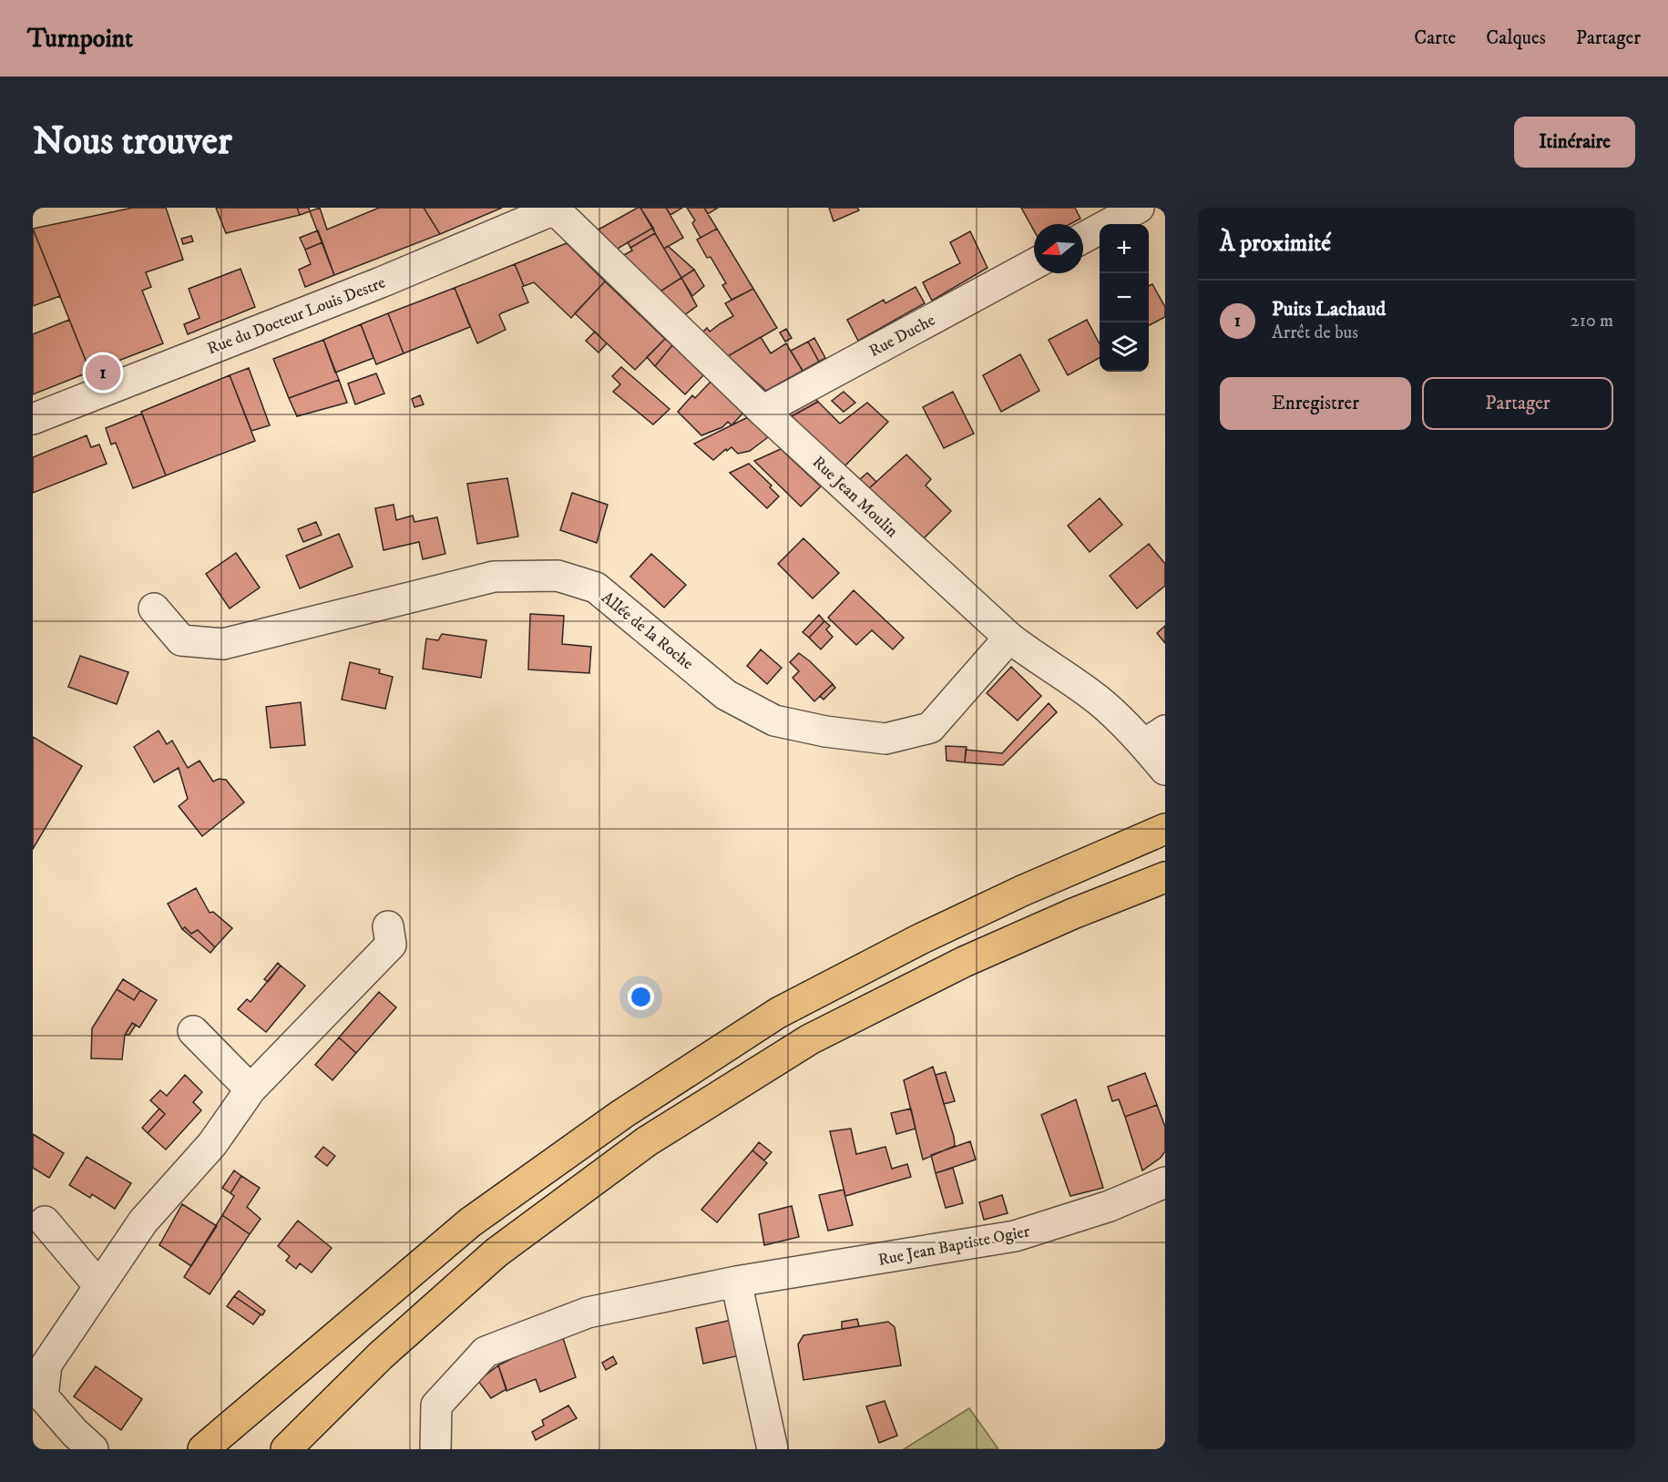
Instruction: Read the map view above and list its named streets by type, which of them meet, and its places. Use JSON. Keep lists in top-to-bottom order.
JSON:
{
  "streets": {
    "street": [
      "Rue du Docteur Louis Destre",
      "Rue Duche",
      "Rue Jean Moulin",
      "Allée de la Roche",
      "Rue Jean Baptiste Ogier"
    ]
  },
  "crossings": [
    ["Rue du Docteur Louis Destre", "Rue Jean Moulin"],
    ["Rue Duche", "Rue Jean Moulin"],
    ["Rue Jean Moulin", "Allée de la Roche"]
  ],
  "north": "left",
  "page": {
    "header": "Turnpoint",
    "nav": ["Carte", "Calques", "Partager"],
    "buttons": [
      "Itinéraire",
      ["Enregistrer", "Partager"]
    ],
    "title": "Nous trouver",
    "heading": "À proximité",
    "map_buttons": ["+", "−"],
    "list": [
      {
        "mark": "1",
        "name": "Puits Lachaud",
        "note": "Arrêt de bus",
        "value": "210 m"
      }
    ],
    "pins": "1"
  }
}
